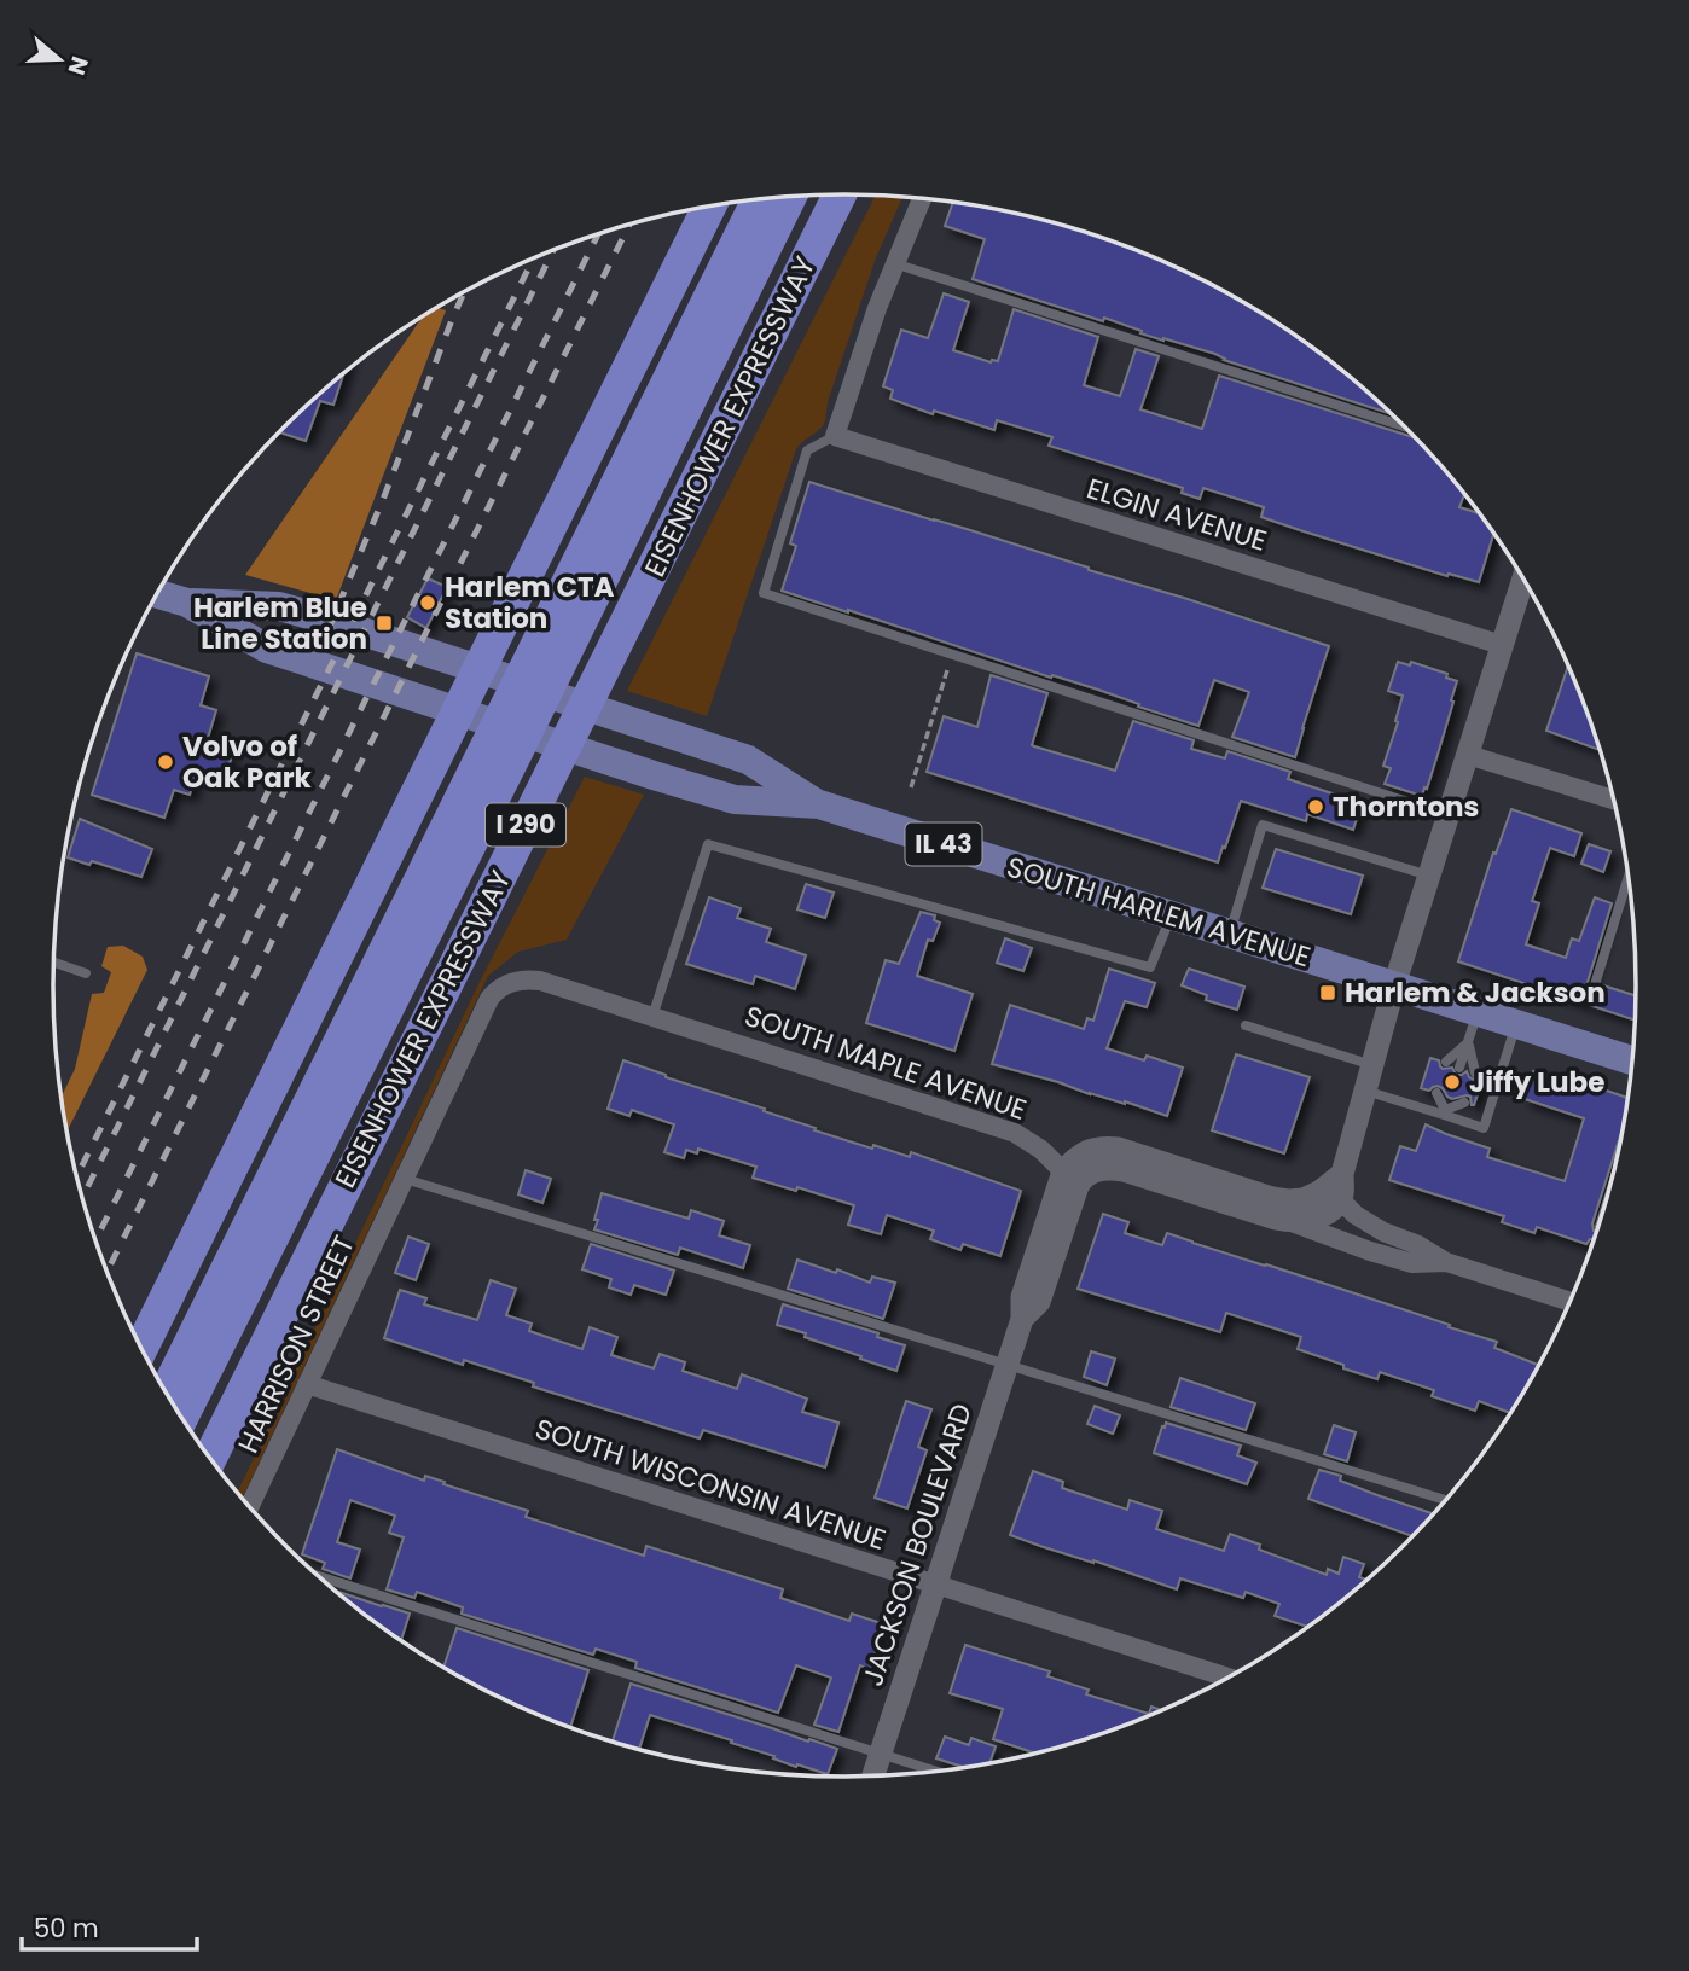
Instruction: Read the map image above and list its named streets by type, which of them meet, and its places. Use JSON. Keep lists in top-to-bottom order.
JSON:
{
  "streets": {
    "highway": ["EISENHOWER EXPRESSWAY", "I 290"],
    "main road": ["IL 43", "SOUTH HARLEM AVENUE"],
    "street": [
      "ELGIN AVENUE",
      "SOUTH MAPLE AVENUE",
      "HARRISON STREET",
      "SOUTH WISCONSIN AVENUE",
      "JACKSON BOULEVARD"
    ]
  },
  "crossings": [
    ["SOUTH MAPLE AVENUE", "HARRISON STREET"],
    ["SOUTH MAPLE AVENUE", "JACKSON BOULEVARD"],
    ["HARRISON STREET", "SOUTH WISCONSIN AVENUE"],
    ["SOUTH WISCONSIN AVENUE", "JACKSON BOULEVARD"]
  ],
  "places": {
    "other": [
      "Harlem CTA Station",
      "Volvo of Oak Park",
      "Thorntons",
      "Jiffy Lube"
    ],
    "transit": ["Harlem Blue Line Station", "Harlem & Jackson"]
  },
  "scale_bar": "50 m",
  "north": "right"
}
